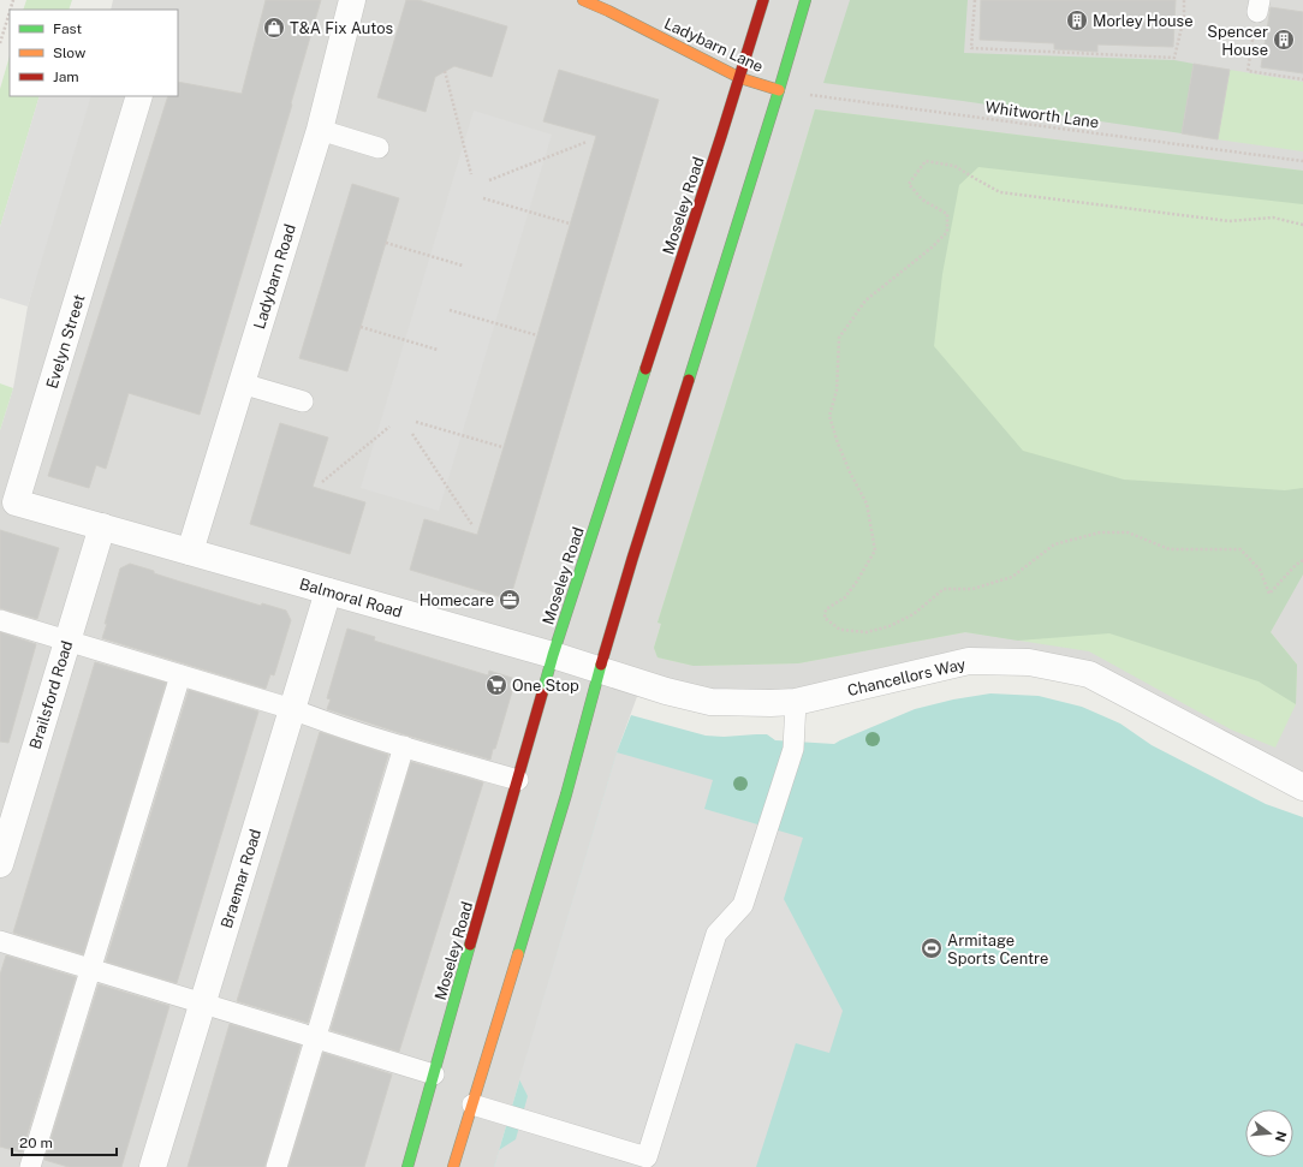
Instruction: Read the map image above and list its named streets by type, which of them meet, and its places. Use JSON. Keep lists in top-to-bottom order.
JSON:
{
  "streets": {
    "main road": ["Ladybarn Lane", "Moseley Road"],
    "street": [
      "Ladybarn Road",
      "Evelyn Street",
      "Balmoral Road",
      "Chancellors Way",
      "Brailsford Road",
      "Braemar Road"
    ],
    "path": ["Whitworth Lane"]
  },
  "crossings": [
    ["Ladybarn Lane", "Whitworth Lane"],
    ["Ladybarn Lane", "Moseley Road"],
    ["Moseley Road", "Balmoral Road"],
    ["Ladybarn Road", "Balmoral Road"],
    ["Evelyn Street", "Balmoral Road"],
    ["Evelyn Street", "Brailsford Road"],
    ["Balmoral Road", "Chancellors Way"],
    ["Balmoral Road", "Brailsford Road"],
    ["Balmoral Road", "Braemar Road"]
  ],
  "places": {
    "building": ["Morley House", "Spencer House"],
    "shop": ["T&A Fix Autos"],
    "office": ["Homecare"],
    "supermarket": ["One Stop"],
    "sports": ["Armitage Sports Centre"]
  },
  "legend": ["Fast", "Slow", "Jam"],
  "scale_bar": "20 m",
  "north": "right"
}
